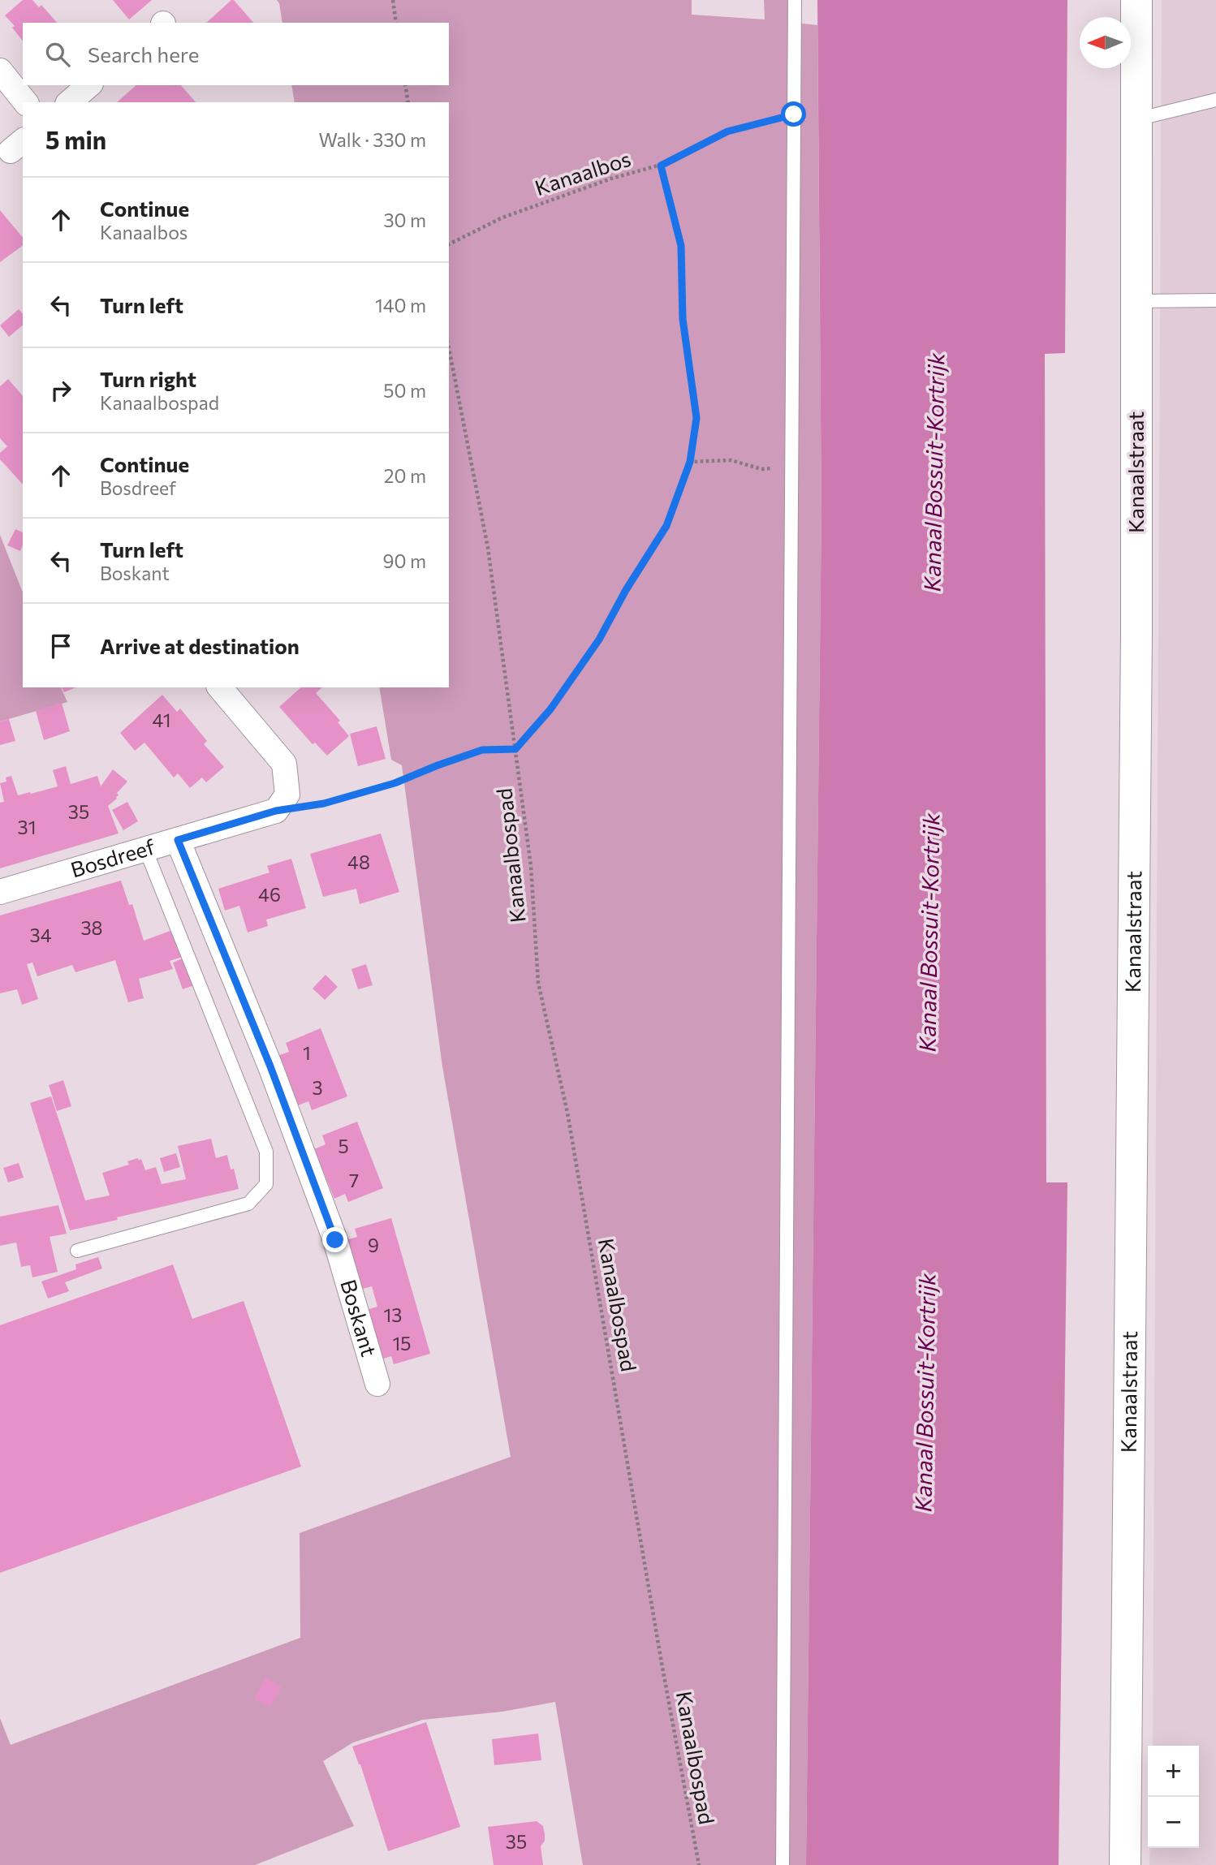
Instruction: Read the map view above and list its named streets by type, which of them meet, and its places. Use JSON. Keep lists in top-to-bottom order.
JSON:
{
  "streets": {
    "street": ["Kanaalstraat", "Bosdreef", "Boskant"],
    "path": ["Kanaalbos", "Kanaalbospad"]
  },
  "crossings": [
    ["Bosdreef", "Boskant"]
  ],
  "water": ["Kanaal Bossuit-Kortrijk"],
  "house_numbers": [
    "41",
    "35",
    "31",
    "48",
    "46",
    "38",
    "34",
    "1",
    "3",
    "5",
    "7",
    "9",
    "13",
    "15",
    "35"
  ],
  "north": "left",
  "page": {
    "search": "Search here",
    "heading": ["5 min", "Walk · 330 m"],
    "list": [
      ["Continue", "Kanaalbos", "30 m"],
      ["Turn left", "140 m"],
      ["Turn right", "Kanaalbospad", "50 m"],
      ["Continue", "Bosdreef", "20 m"],
      ["Turn left", "Boskant", "90 m"],
      "Arrive at destination"
    ],
    "map_buttons": ["+", "−"]
  }
}
